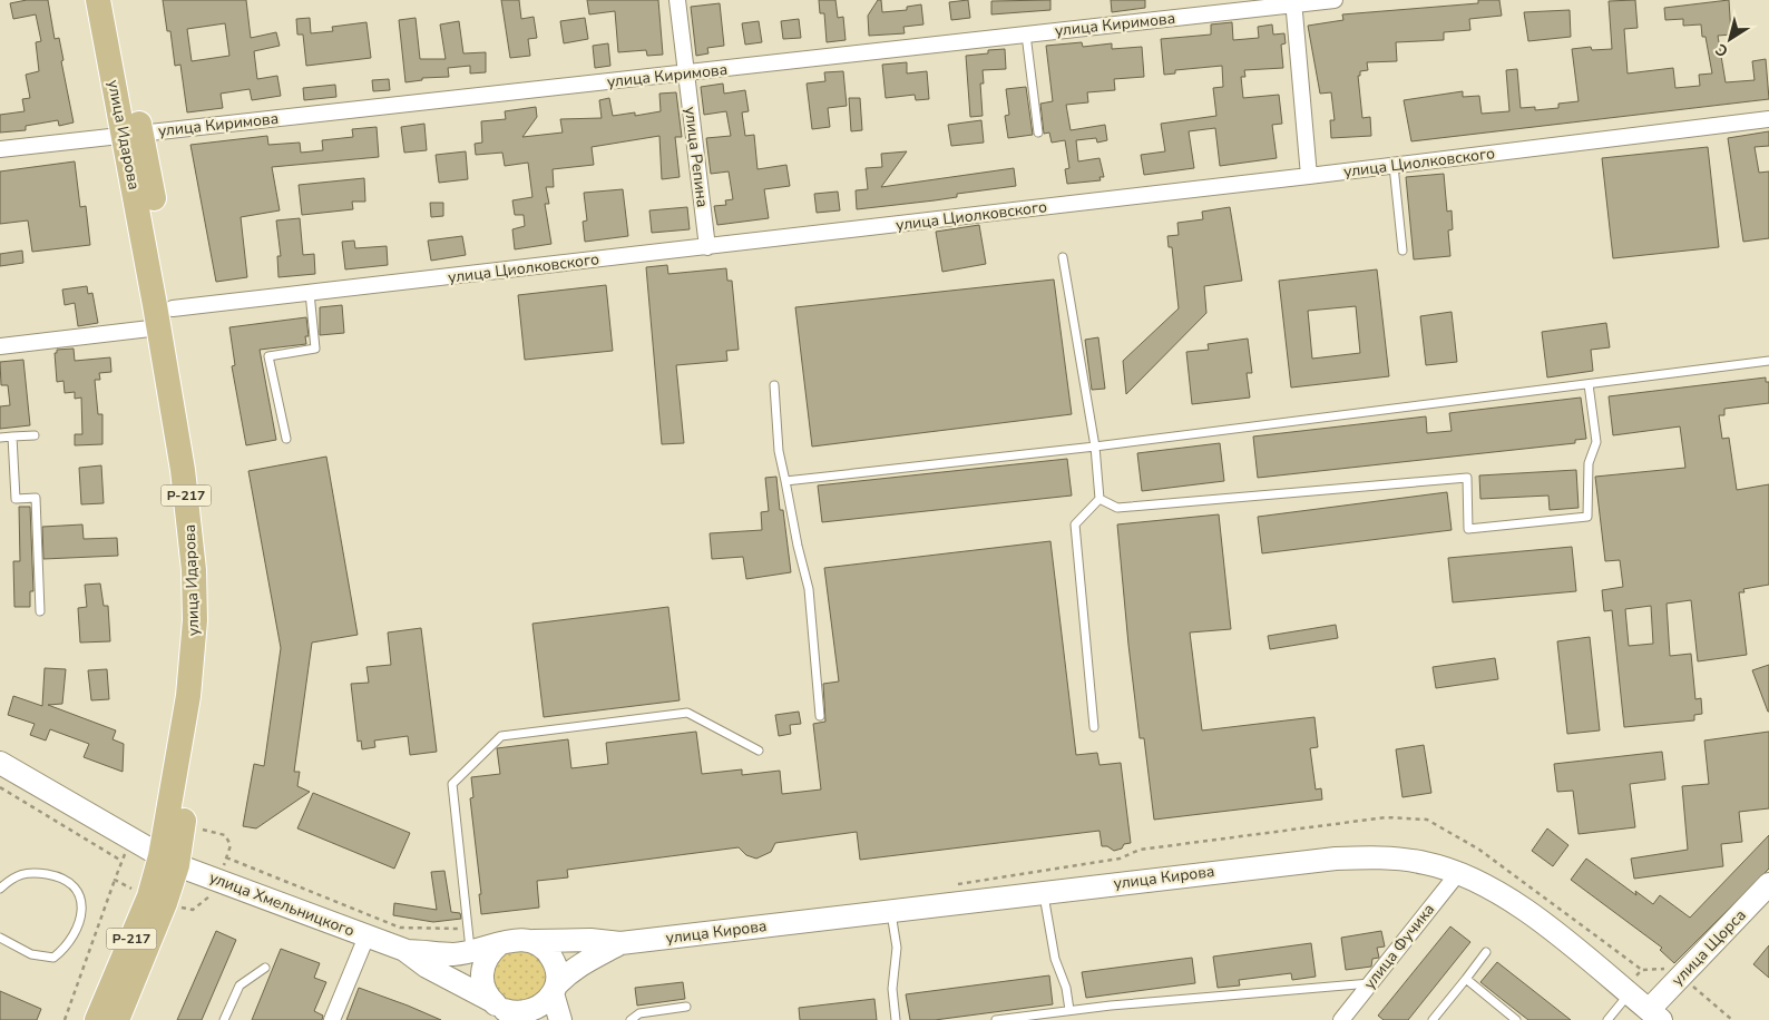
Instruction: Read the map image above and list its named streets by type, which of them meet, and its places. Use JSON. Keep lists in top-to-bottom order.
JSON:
{
  "streets": {
    "main road": [
      "улица Идарова",
      "Р-217",
      "улица Кирова",
      "улица Хмельницкого",
      "улица Щорса"
    ],
    "street": [
      "улица Киримова",
      "улица Репина",
      "улица Циолковского",
      "улица Фучика"
    ]
  },
  "crossings": [
    ["улица Киримова", "улица Идарова"],
    ["улица Киримова", "улица Репина"],
    ["улица Идарова", "улица Циолковского"],
    ["улица Идарова", "улица Хмельницкого"],
    ["улица Репина", "улица Циолковского"],
    ["улица Кирова", "улица Фучика"],
    ["улица Кирова", "улица Щорса"]
  ],
  "north": "bottom left"
}
